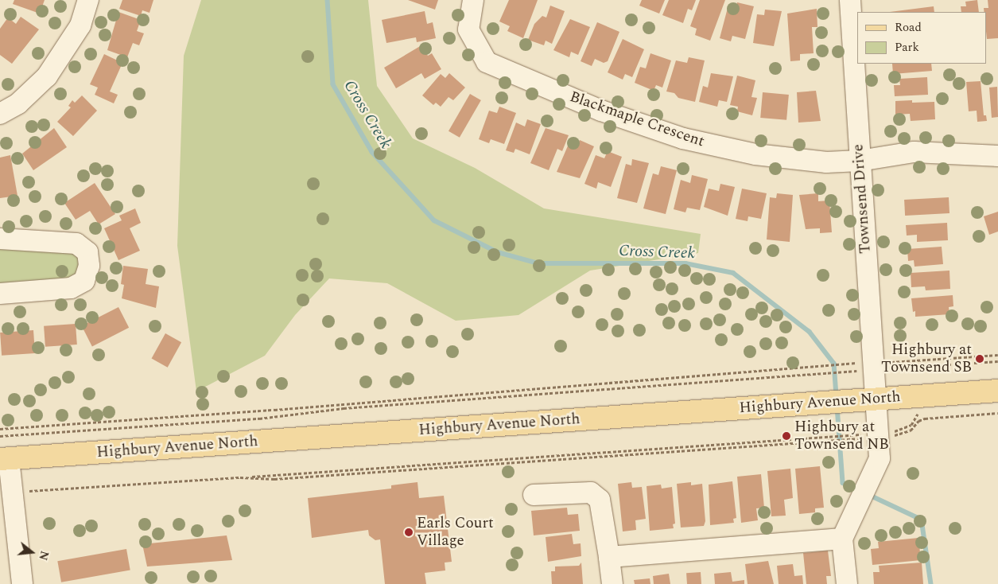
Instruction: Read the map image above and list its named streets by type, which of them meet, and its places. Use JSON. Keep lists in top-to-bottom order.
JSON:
{
  "streets": {
    "main road": ["Highbury Avenue North"],
    "street": ["Blackmaple Crescent", "Townsend Drive"]
  },
  "crossings": [
    ["Blackmaple Crescent", "Townsend Drive"],
    ["Townsend Drive", "Highbury Avenue North"]
  ],
  "water": ["Cross Creek"],
  "places": ["Highbury at Townsend SB", "Highbury at Townsend NB", "Earls Court Village"],
  "legend": ["Road", "Park"],
  "north": "right"
}
